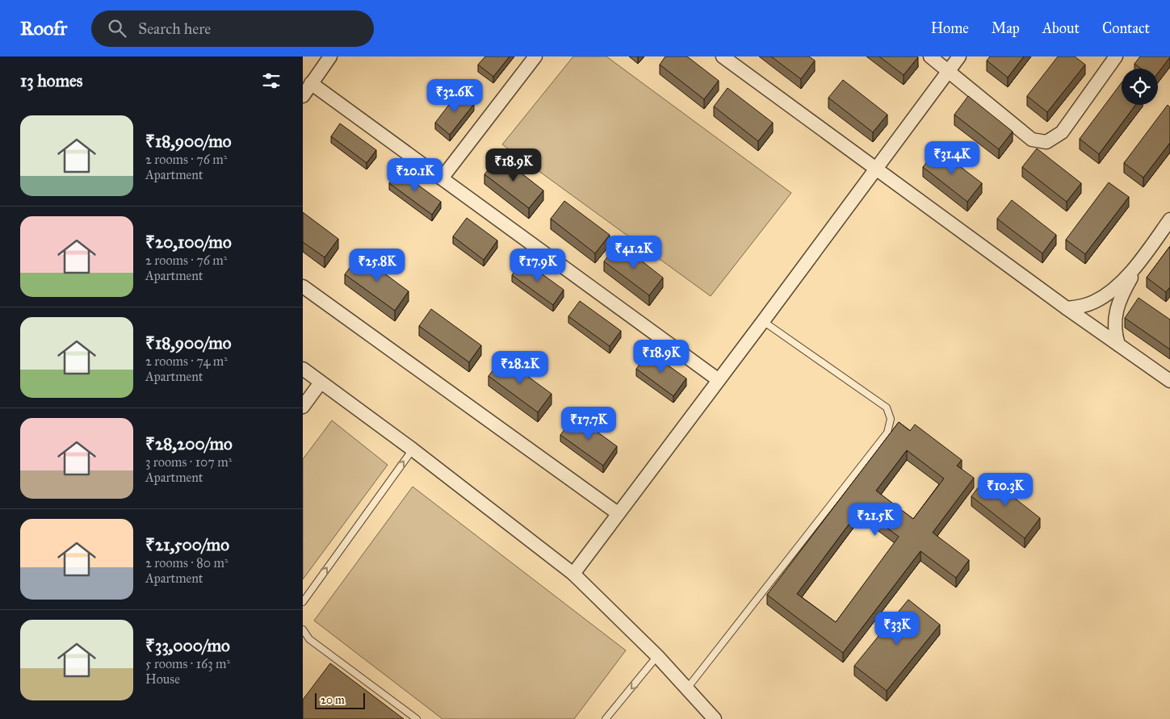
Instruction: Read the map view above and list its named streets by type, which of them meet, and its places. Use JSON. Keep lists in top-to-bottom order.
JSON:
{
  "scale_bar": "20 m",
  "page": {
    "header": "Roofr",
    "search": "Search here",
    "nav": [
      "Home",
      "Map",
      "About",
      "Contact"
    ],
    "heading": "13 homes",
    "price": [
      "₹32.6K",
      "₹31.4K",
      "₹18.9K",
      "₹20.1K",
      "₹41.2K",
      "₹25.8K",
      "₹17.9K",
      "₹18.9K",
      "₹28.2K",
      "₹17.7K",
      "₹10.3K",
      "₹21.5K",
      "₹33K"
    ],
    "list": [
      {
        "name": "₹18,900/mo",
        "note": "2 rooms · 76 m² · Apartment"
      },
      {
        "name": "₹20,100/mo",
        "note": "2 rooms · 76 m² · Apartment"
      },
      {
        "name": "₹18,900/mo",
        "note": "2 rooms · 74 m² · Apartment"
      },
      {
        "name": "₹28,200/mo",
        "note": "3 rooms · 107 m² · Apartment"
      },
      {
        "name": "₹21,500/mo",
        "note": "2 rooms · 80 m² · Apartment"
      },
      {
        "name": "₹33,000/mo",
        "note": "5 rooms · 163 m² · House"
      }
    ],
    "scale": "20 m"
  }
}
